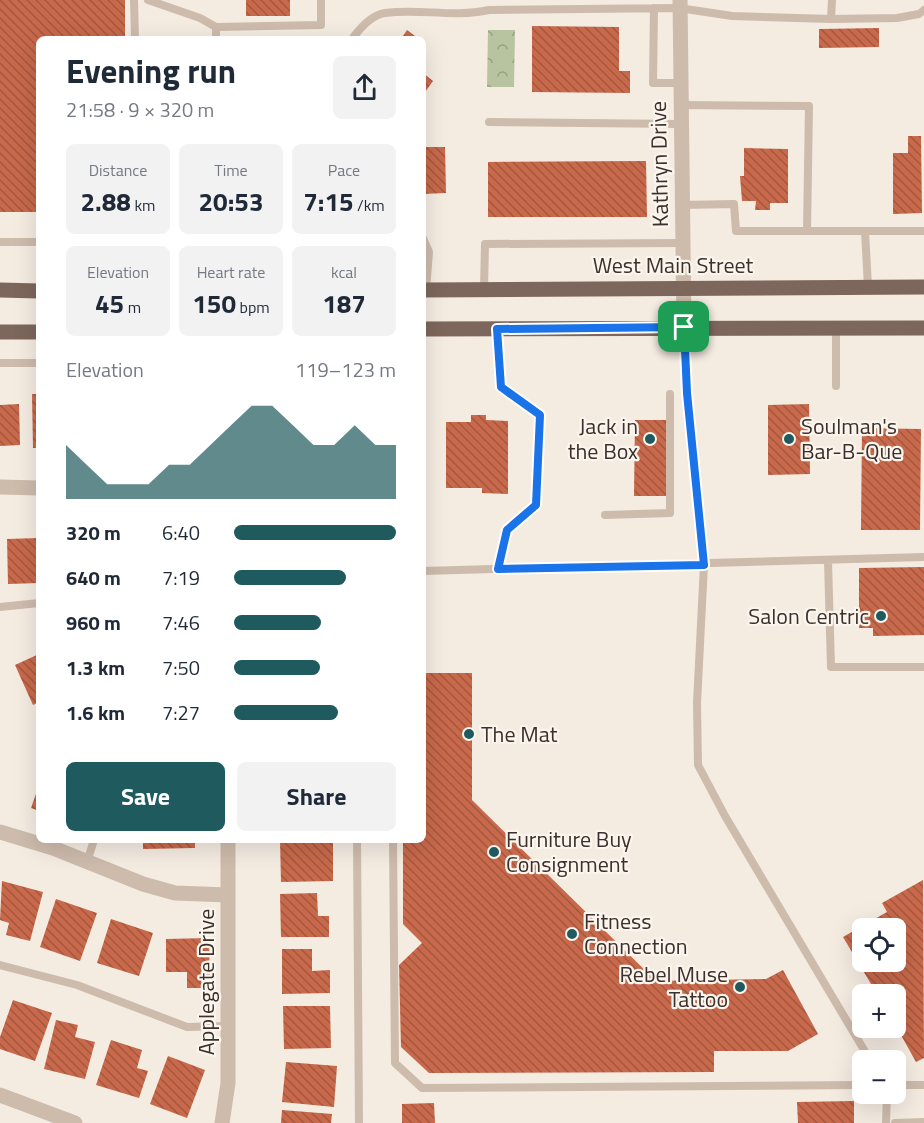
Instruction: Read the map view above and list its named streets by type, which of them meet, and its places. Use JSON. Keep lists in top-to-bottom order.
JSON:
{
  "streets": {
    "main road": ["West Main Street"],
    "street": ["Kathryn Drive", "Applegate Drive"]
  },
  "crossings": [
    ["Kathryn Drive", "West Main Street"]
  ],
  "places": [
    "Jack in the Box",
    "Soulman's Bar-B-Que",
    "Salon Centric",
    "The Mat",
    "Furniture Buy Consignment",
    "Fitness Connection",
    "Rebel Muse Tattoo"
  ],
  "page": {
    "heading": ["Evening run", "21:58 · 9 × 320 m"],
    "stats": [
      ["Distance", "2.88 km"],
      ["Time", "20:53"],
      ["Pace", "7:15 /km"],
      ["Elevation", "45 m"],
      ["Heart rate", "150 bpm"],
      ["kcal", "187"]
    ],
    "chart": ["Elevation", "119–123 m"],
    "list": [
      {
        "name": "320 m",
        "note": "6:40"
      },
      {
        "name": "640 m",
        "note": "7:19"
      },
      {
        "name": "960 m",
        "note": "7:46"
      },
      {
        "name": "1.3 km",
        "note": "7:50"
      },
      {
        "name": "1.6 km",
        "note": "7:27"
      }
    ],
    "buttons": ["Save", "Share"],
    "map_buttons": ["+", "−"]
  }
}
